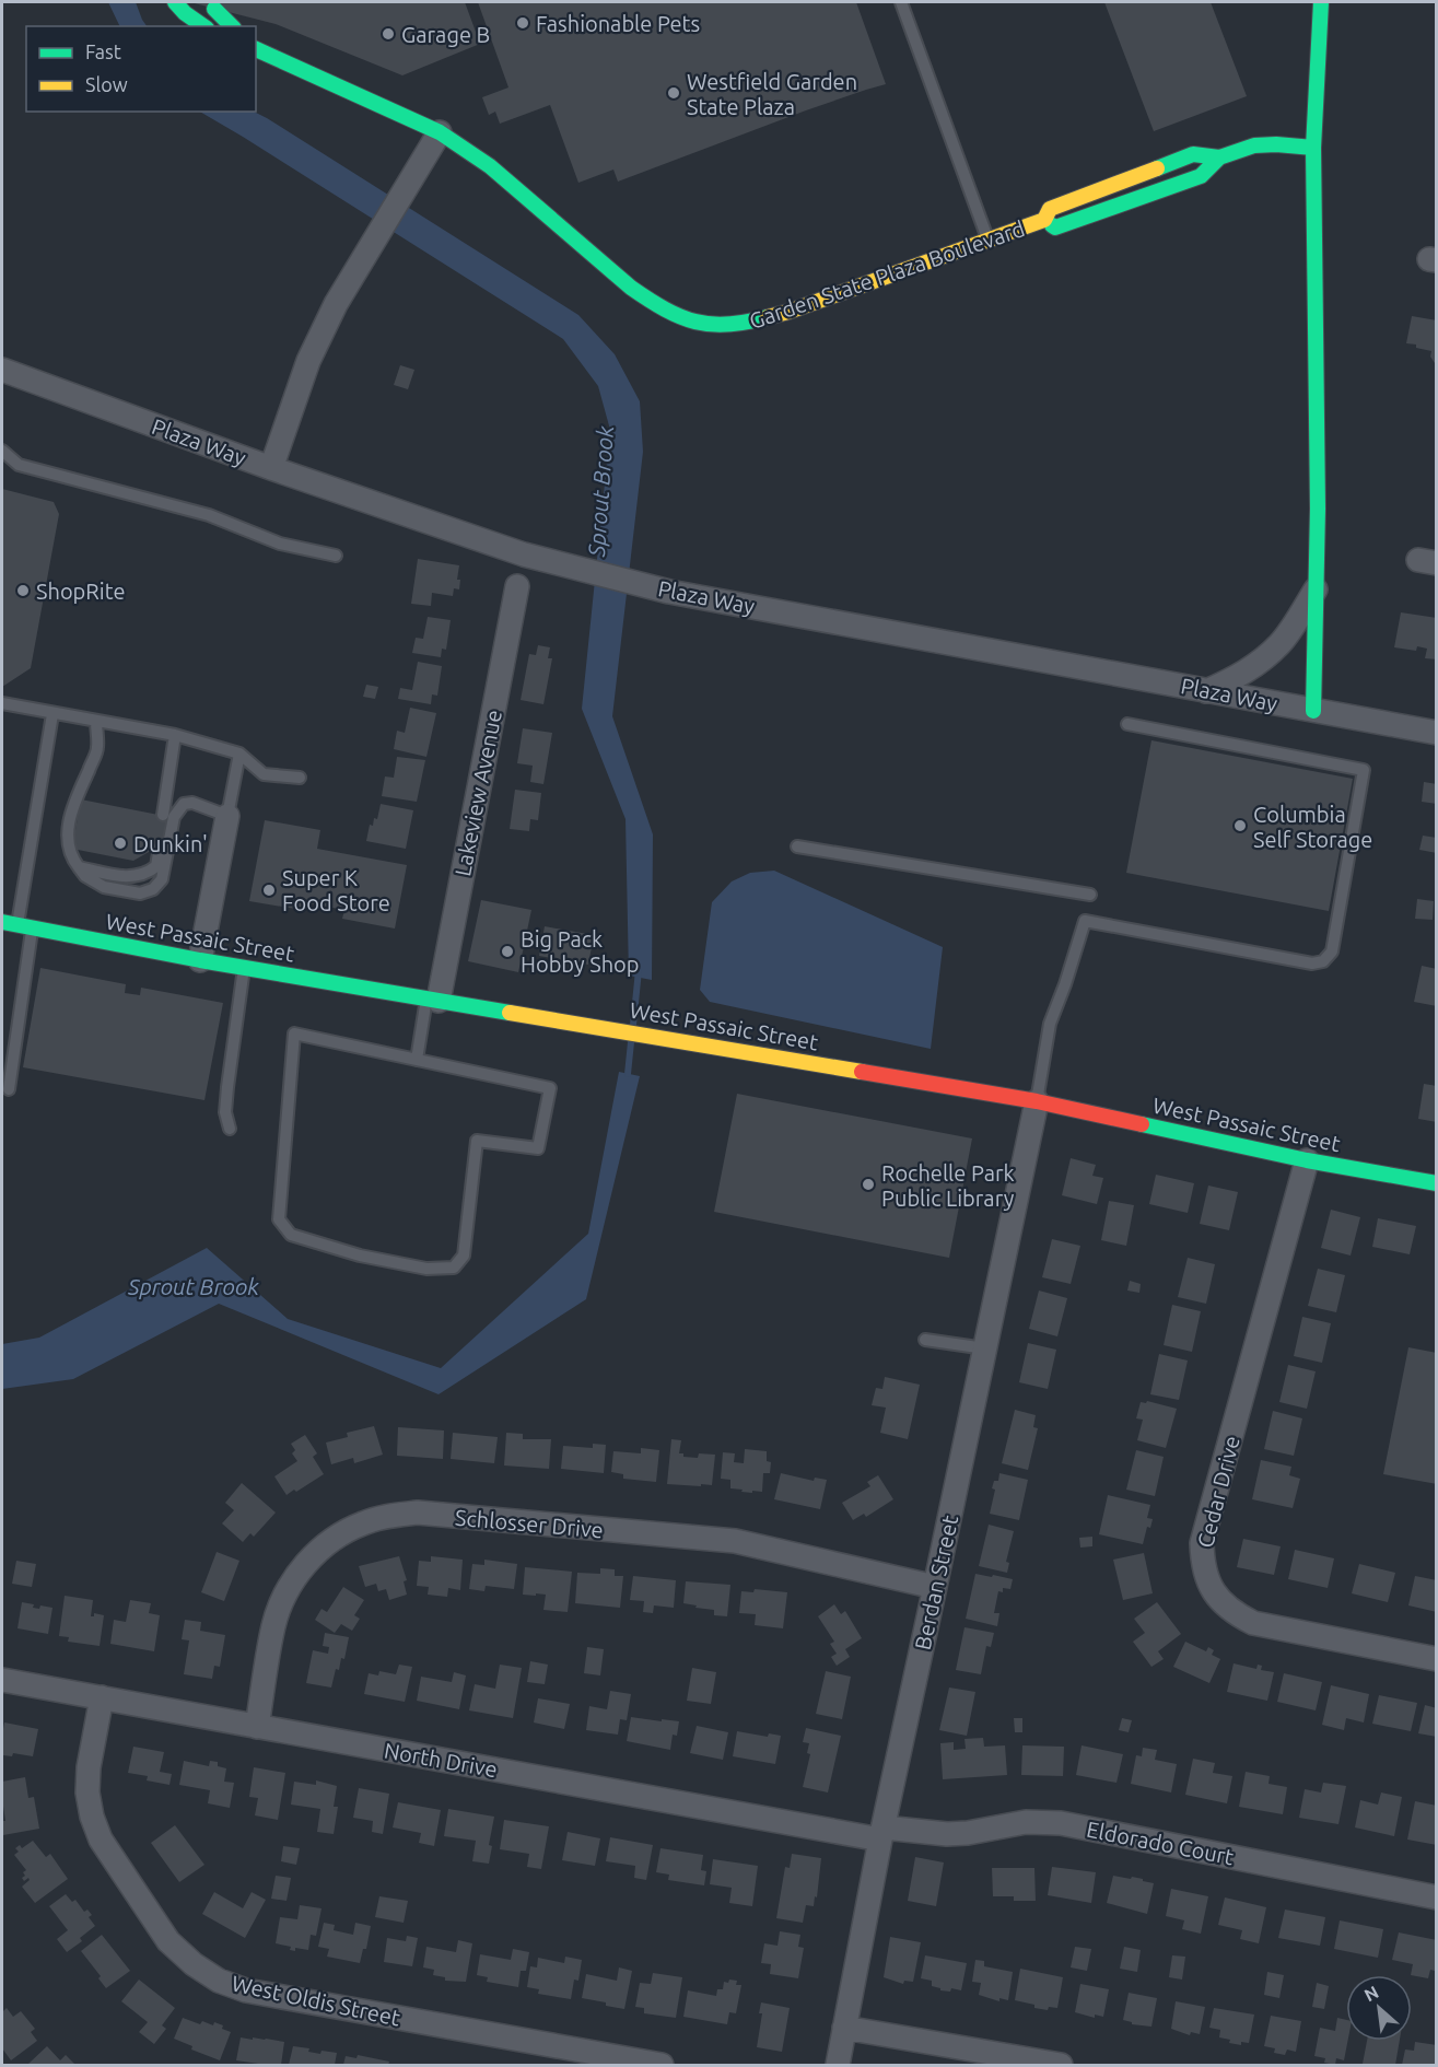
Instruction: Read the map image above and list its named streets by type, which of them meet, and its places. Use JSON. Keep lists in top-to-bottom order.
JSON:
{
  "streets": {
    "street": [
      "Garden State Plaza Boulevard",
      "Plaza Way",
      "Lakeview Avenue",
      "West Passaic Street",
      "Cedar Drive",
      "Schlosser Drive",
      "Berdan Street",
      "North Drive",
      "Eldorado Court",
      "West Oldis Street"
    ]
  },
  "crossings": [
    ["Lakeview Avenue", "West Passaic Street"],
    ["West Passaic Street", "Cedar Drive"],
    ["West Passaic Street", "Berdan Street"],
    ["Schlosser Drive", "Berdan Street"],
    ["Schlosser Drive", "North Drive"],
    ["Berdan Street", "North Drive"],
    ["Berdan Street", "Eldorado Court"],
    ["North Drive", "Eldorado Court"],
    ["North Drive", "West Oldis Street"]
  ],
  "water": ["Sprout Brook"],
  "places": [
    "Fashionable Pets",
    "Garage B",
    "Westfield Garden State Plaza",
    "ShopRite",
    "Columbia Self Storage",
    "Dunkin'",
    "Super K Food Store",
    "Big Pack Hobby Shop",
    "Rochelle Park Public Library"
  ],
  "legend": ["Fast", "Slow"],
  "north": "top left"
}
